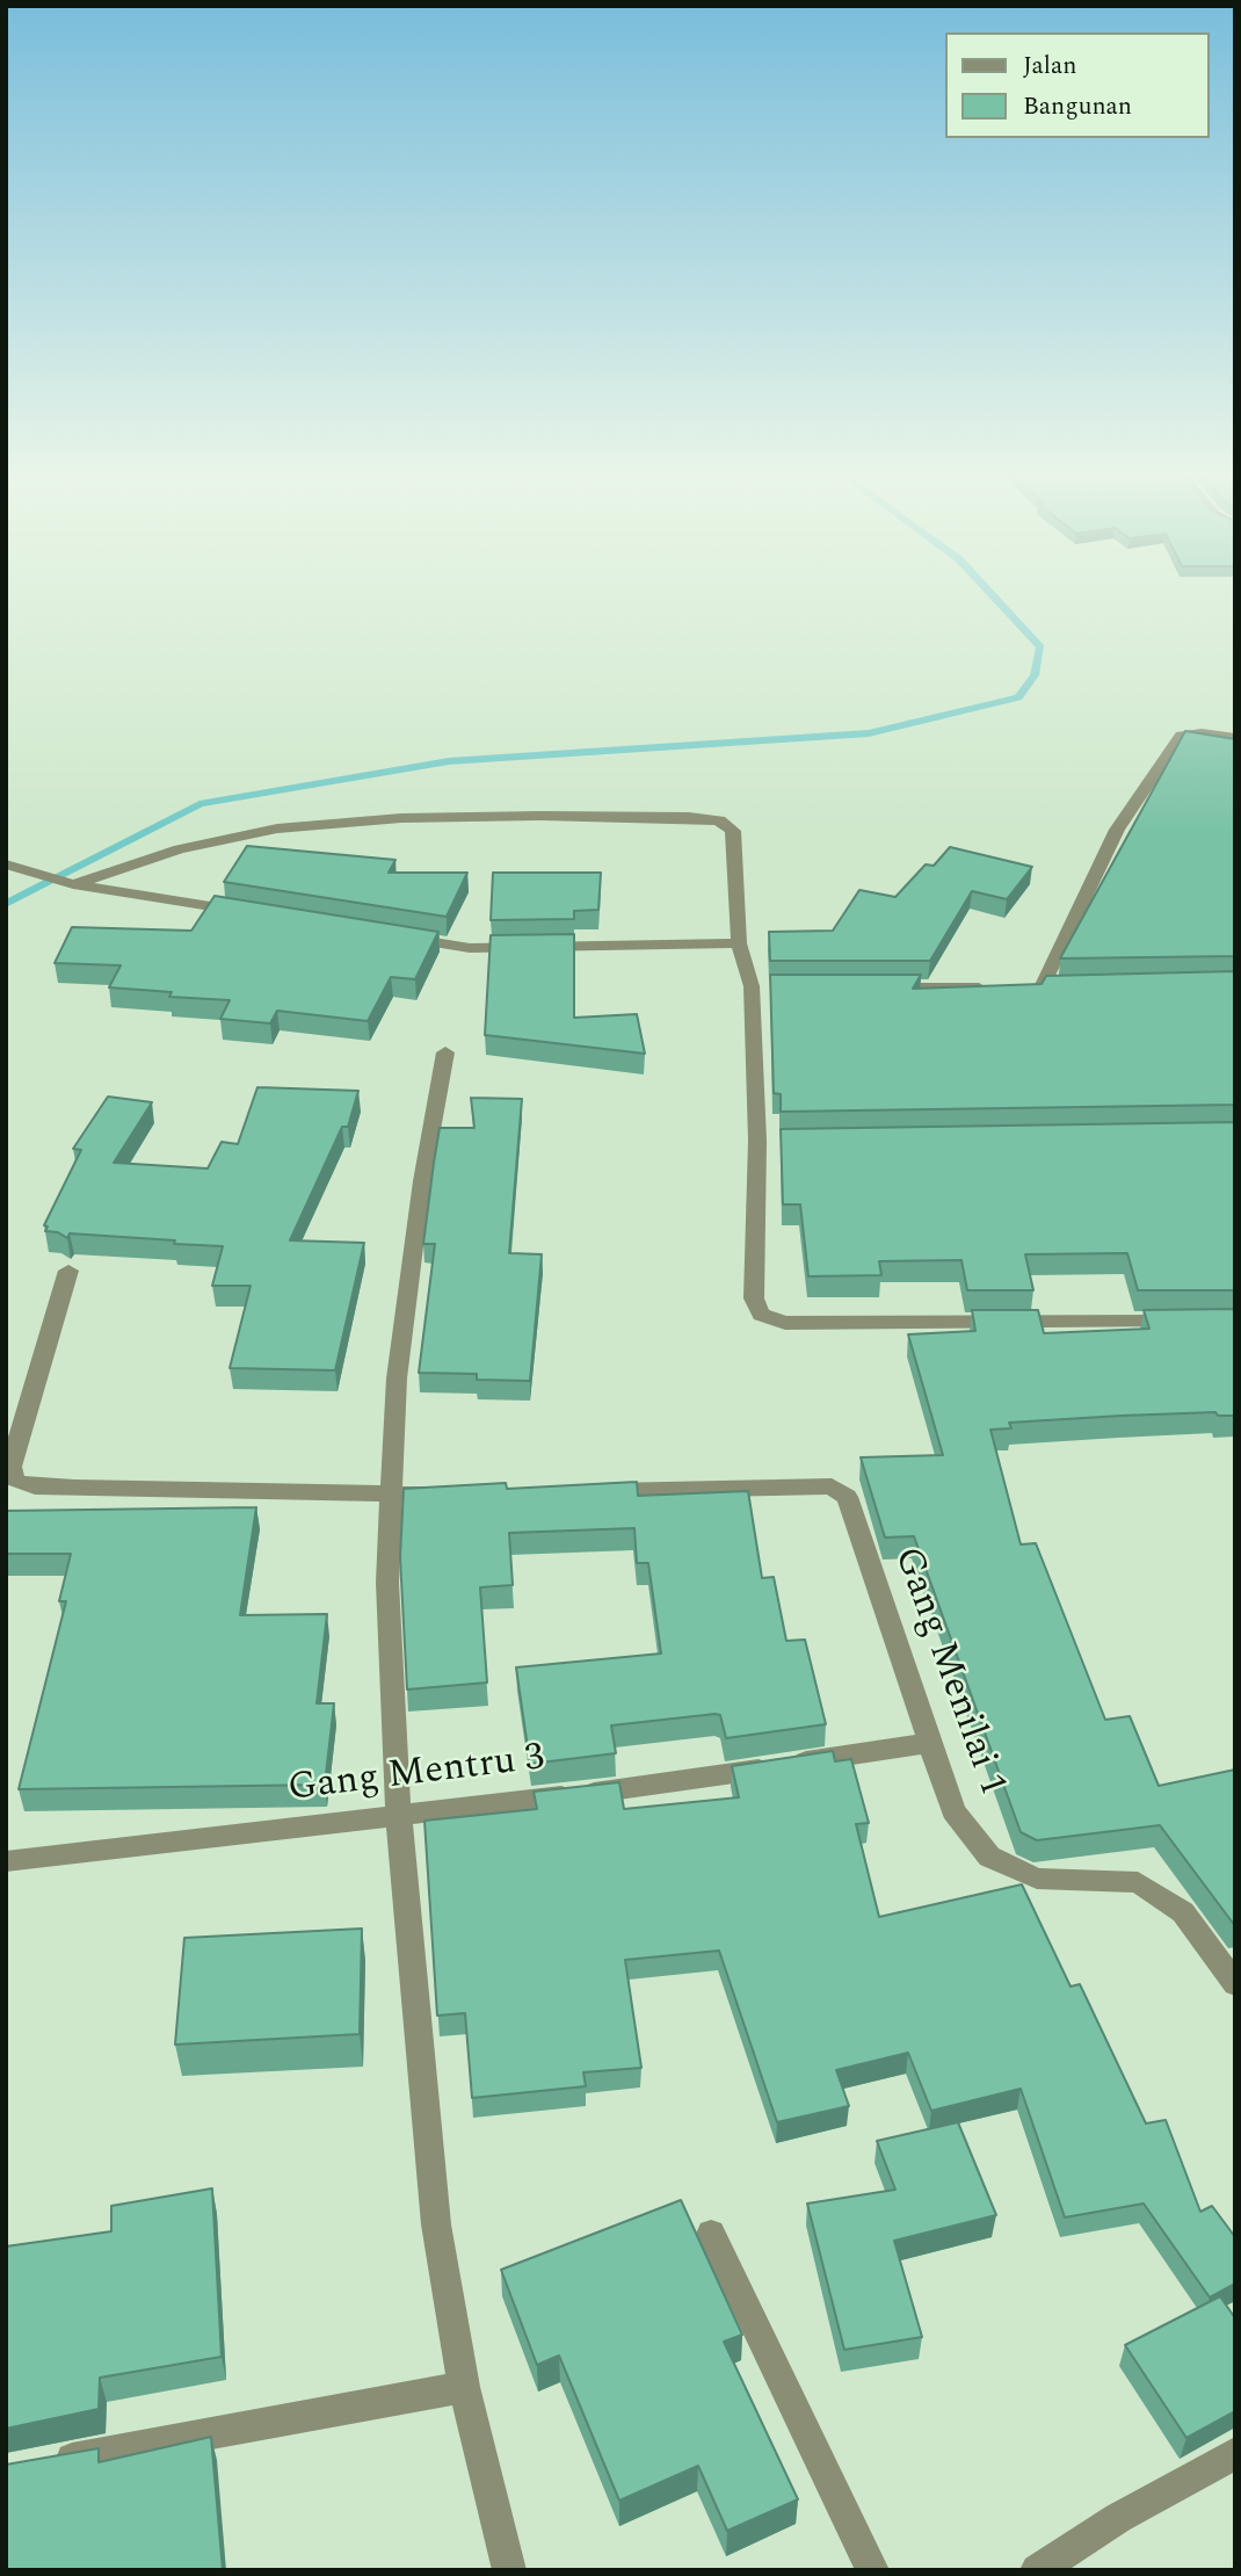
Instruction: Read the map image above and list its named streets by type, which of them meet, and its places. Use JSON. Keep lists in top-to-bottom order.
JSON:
{
  "streets": {
    "street": ["Gang Menilai 1", "Gang Mentru 3"]
  },
  "crossings": [
    ["Gang Menilai 1", "Gang Mentru 3"]
  ],
  "legend": ["Jalan", "Bangunan"]
}
